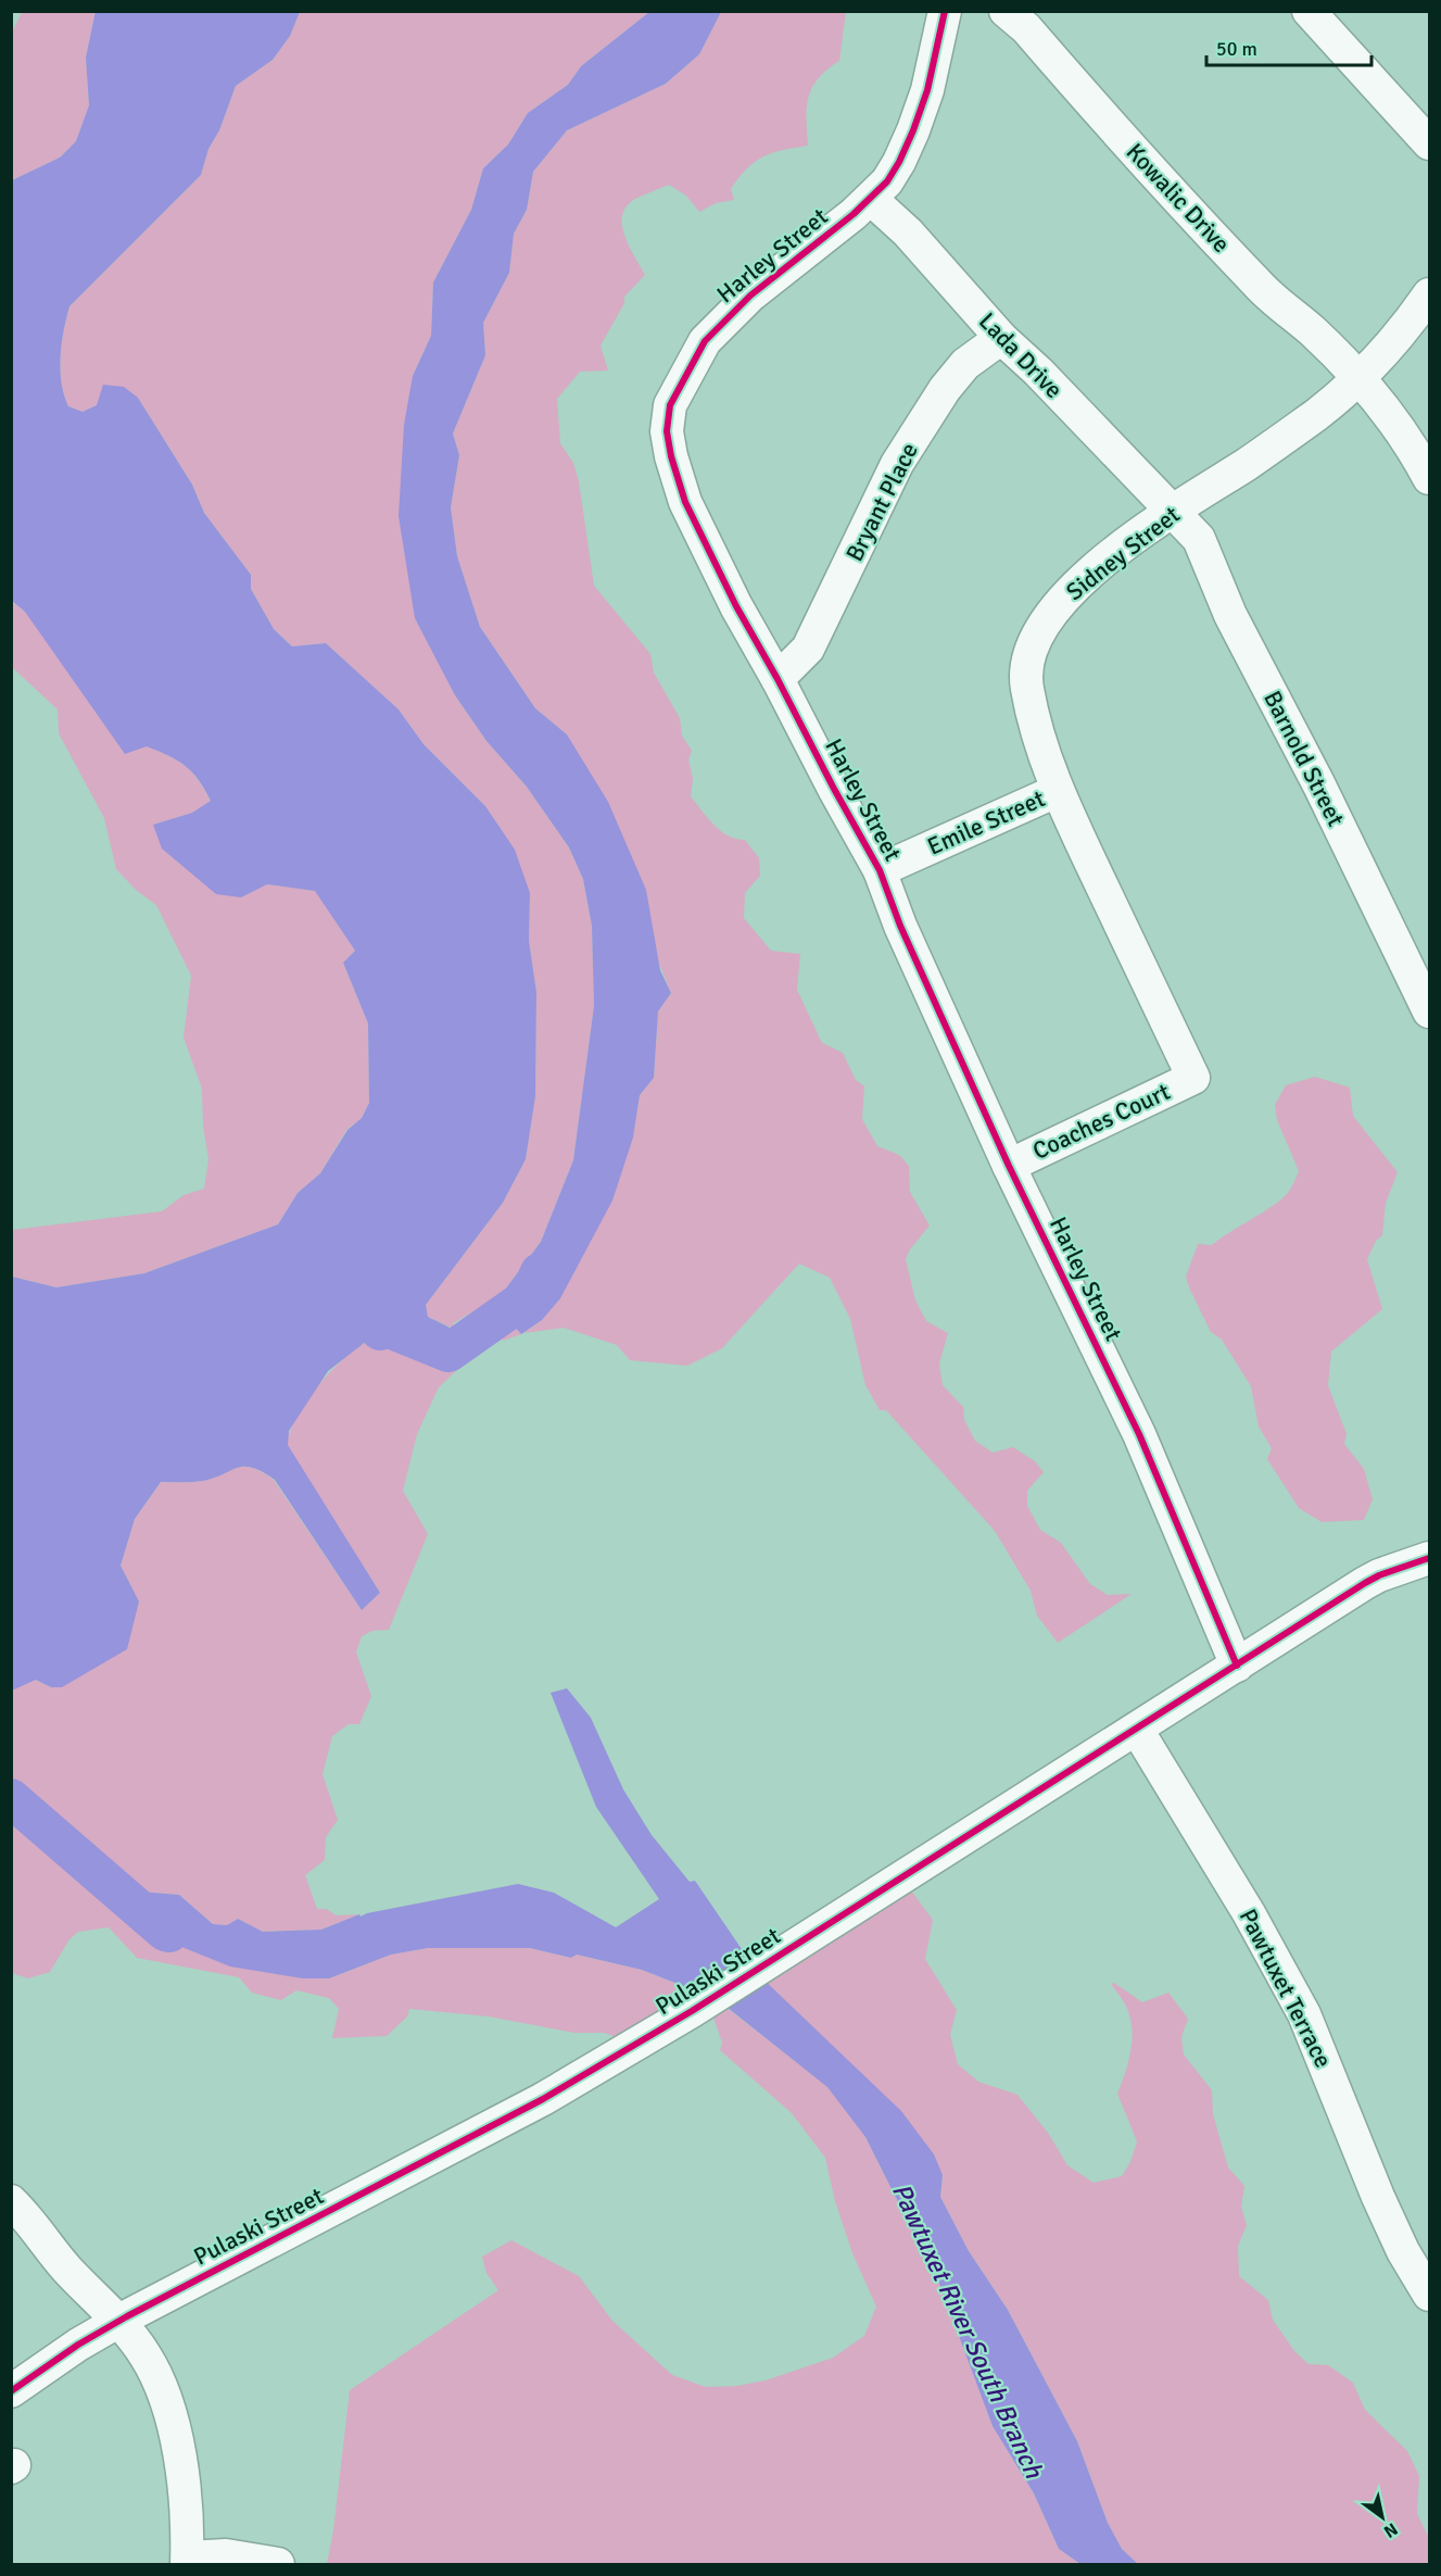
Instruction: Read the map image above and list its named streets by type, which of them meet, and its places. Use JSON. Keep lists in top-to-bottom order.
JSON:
{
  "streets": {
    "street": [
      "Kowalic Drive",
      "Harley Street",
      "Lada Drive",
      "Bryant Place",
      "Sidney Street",
      "Barnold Street",
      "Emile Street",
      "Coaches Court",
      "Pulaski Street",
      "Pawtuxet Terrace"
    ]
  },
  "crossings": [
    ["Kowalic Drive", "Sidney Street"],
    ["Harley Street", "Lada Drive"],
    ["Harley Street", "Bryant Place"],
    ["Harley Street", "Emile Street"],
    ["Harley Street", "Coaches Court"],
    ["Harley Street", "Pulaski Street"],
    ["Lada Drive", "Bryant Place"],
    ["Lada Drive", "Sidney Street"],
    ["Lada Drive", "Barnold Street"],
    ["Sidney Street", "Barnold Street"],
    ["Sidney Street", "Emile Street"],
    ["Sidney Street", "Coaches Court"],
    ["Pulaski Street", "Pawtuxet Terrace"]
  ],
  "water": ["Pawtuxet River South Branch"],
  "scale_bar": "50 m",
  "north": "bottom right"
}
